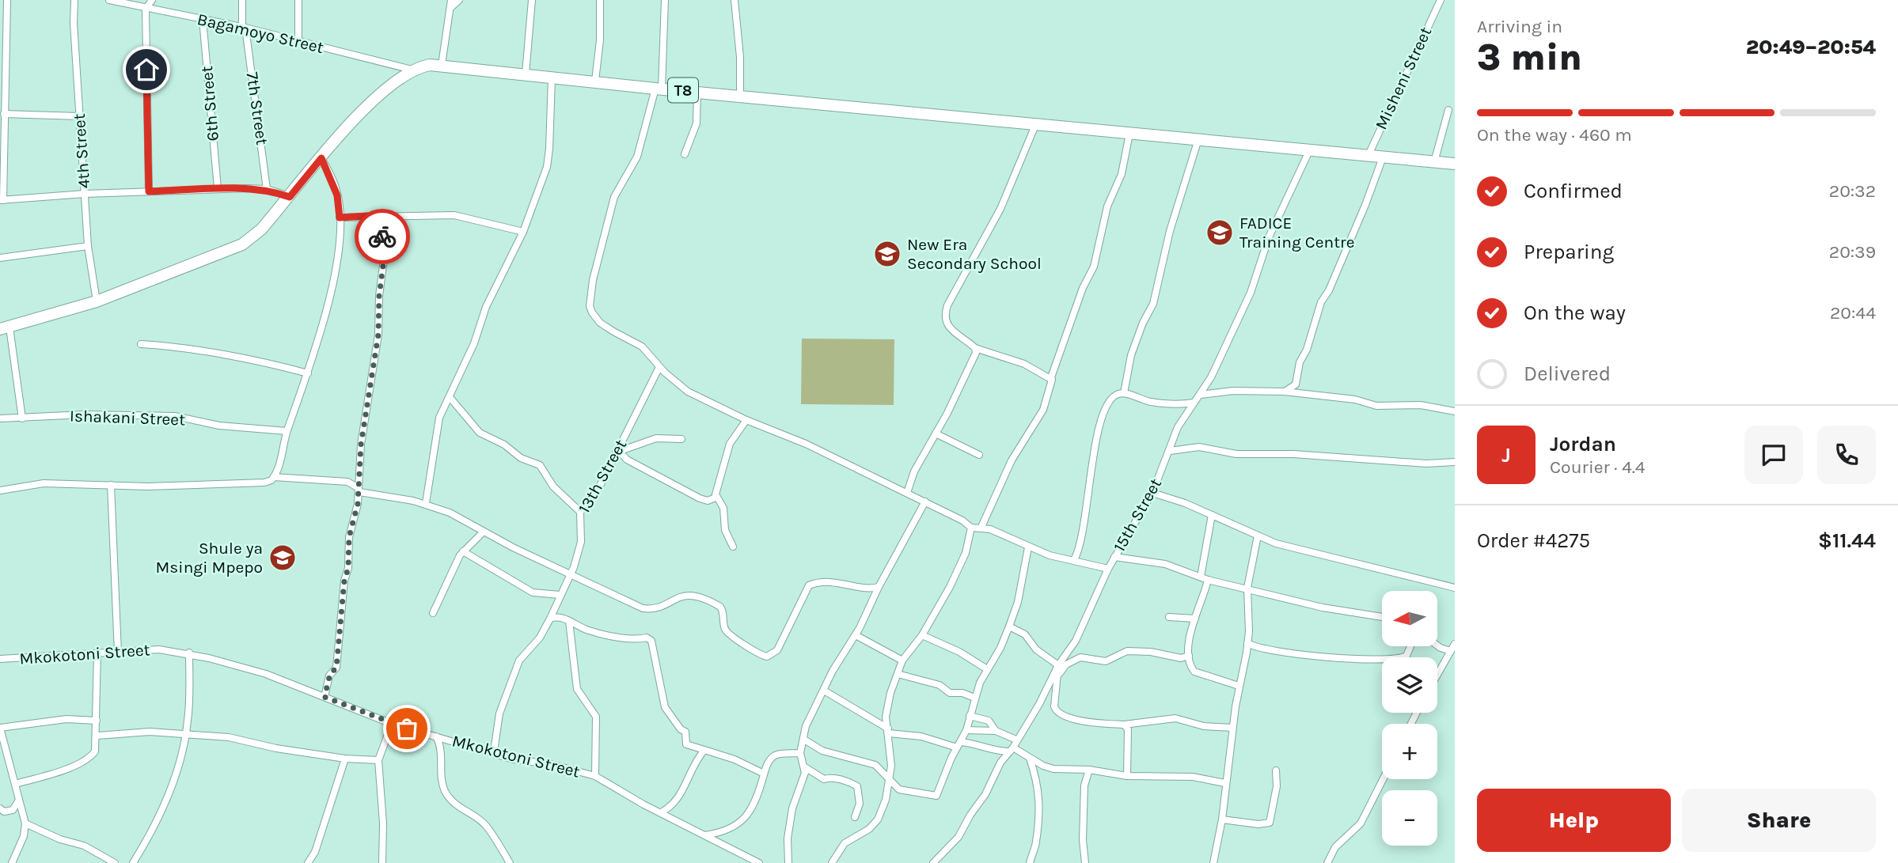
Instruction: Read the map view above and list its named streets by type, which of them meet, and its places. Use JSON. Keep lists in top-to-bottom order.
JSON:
{
  "streets": {
    "highway": ["T8"],
    "street": [
      "Bagamoyo Street",
      "Misheni Street",
      "6th Street",
      "7th Street",
      "4th Street",
      "Ishakani Street",
      "13th Street",
      "15th Street",
      "Mkokotoni Street"
    ]
  },
  "crossings": [
    ["Bagamoyo Street", "T8"],
    ["Bagamoyo Street", "6th Street"],
    ["Bagamoyo Street", "7th Street"],
    ["Misheni Street", "T8"],
    ["T8", "4th Street"],
    ["T8", "15th Street"],
    ["13th Street", "Mkokotoni Street"]
  ],
  "places": {
    "school or university": ["FADICE Training Centre", "New Era Secondary School", "Shule ya Msingi Mpepo"]
  },
  "north": "left",
  "page": {
    "heading": ["3 min", "Arriving in", "20:49–20:54"],
    "panel": [
      "Jordan",
      "Courier · 4.4",
      "Order #4275",
      "$11.44"
    ],
    "bar": "On the way · 460 m",
    "list": [
      ["Confirmed", "20:32"],
      ["Preparing", "20:39"],
      ["On the way", "20:44"],
      "Delivered"
    ],
    "round": "J",
    "map_buttons": ["+", "−"],
    "buttons": ["Help", "Share"]
  }
}
